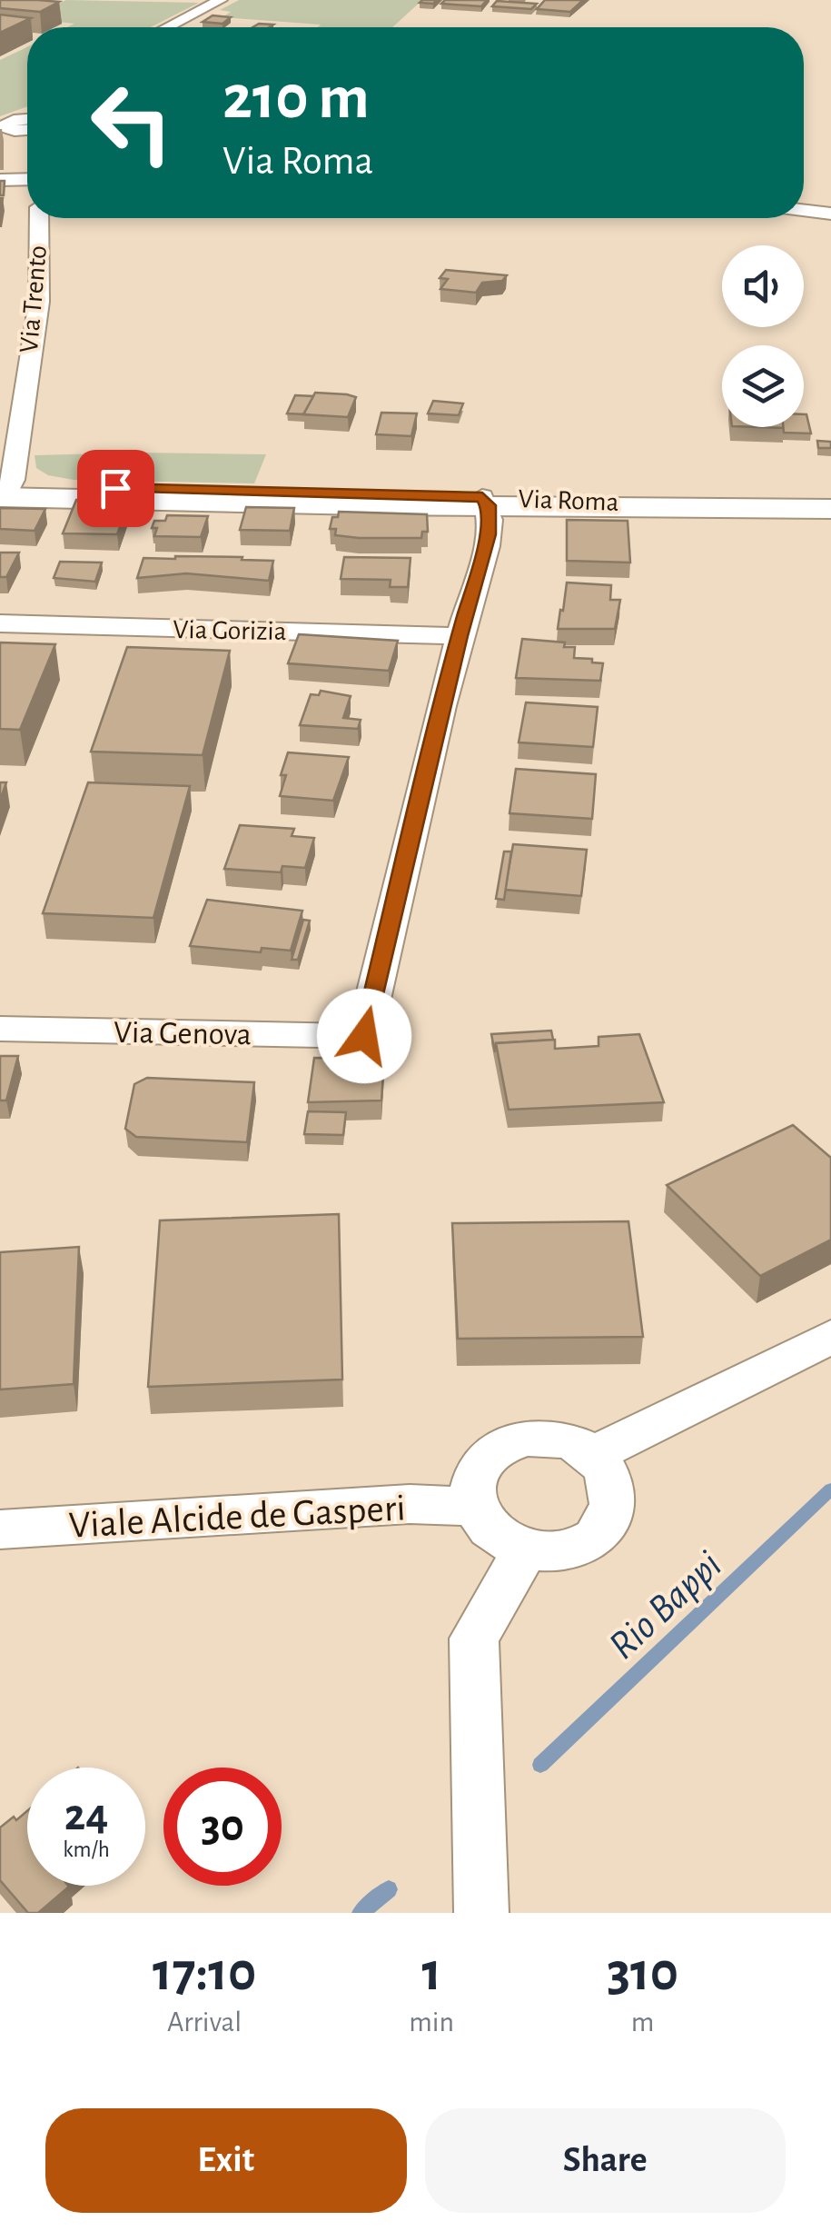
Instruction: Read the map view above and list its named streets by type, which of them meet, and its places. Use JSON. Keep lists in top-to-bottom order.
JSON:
{
  "streets": {
    "street": [
      "Via Trento",
      "Via Roma",
      "Via Gorizia",
      "Via Genova",
      "Viale Alcide de Gasperi"
    ]
  },
  "crossings": [
    ["Via Trento", "Via Roma"],
    ["Via Gorizia", "Via Genova"]
  ],
  "water": ["Rio Bappi"],
  "page": {
    "turn": ["210 m", "Via Roma"],
    "speed": "24 km/h",
    "limit": "30",
    "eta": [
      "17:10",
      "Arrival",
      "1",
      "min",
      "310",
      "m"
    ],
    "buttons": ["Exit", "Share"]
  }
}
